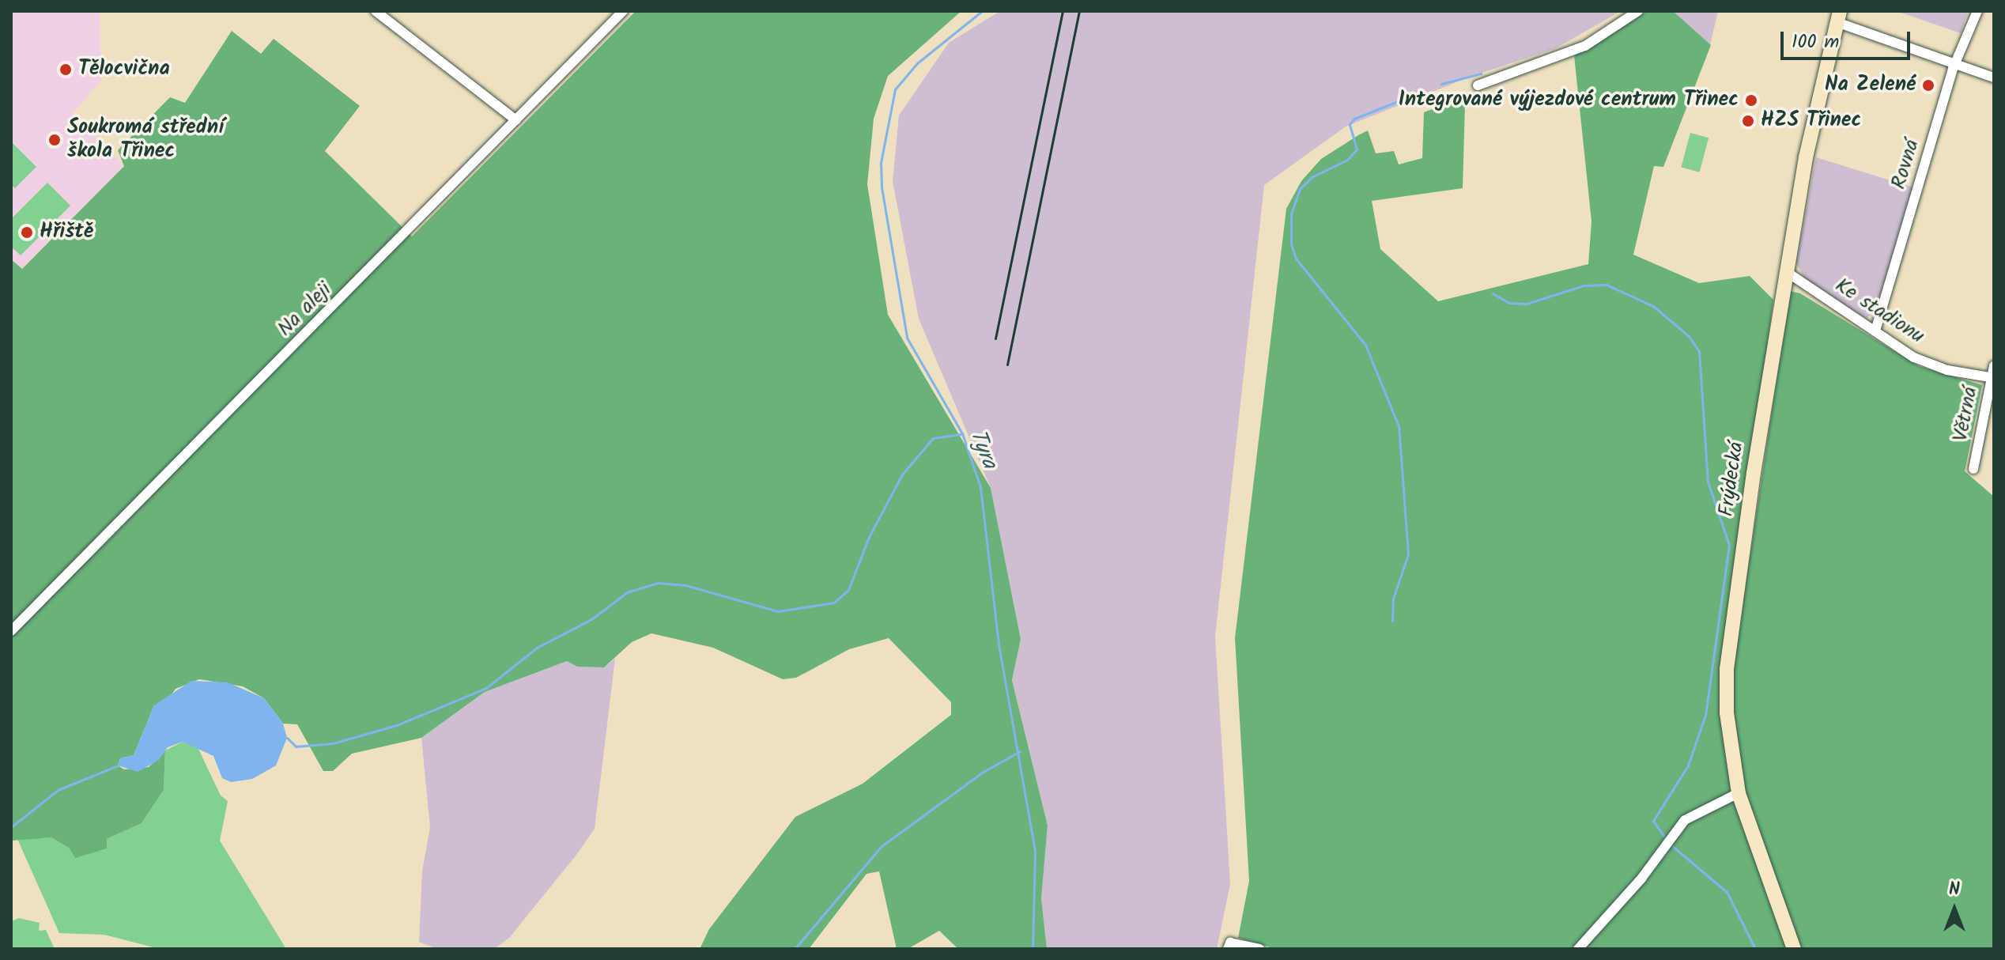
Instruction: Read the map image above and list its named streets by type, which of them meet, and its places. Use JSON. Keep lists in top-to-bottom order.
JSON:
{
  "streets": {
    "main road": ["Frýdecká"],
    "street": [
      "Rovná",
      "Na aleji",
      "Ke stadionu",
      "Větrná"
    ]
  },
  "crossings": [
    ["Rovná", "Ke stadionu"],
    ["Ke stadionu", "Větrná"],
    ["Ke stadionu", "Frýdecká"]
  ],
  "water": ["Tyra"],
  "places": [
    "Tělocvična",
    "Na Zelené",
    "Integrované výjezdové centrum Třinec",
    "HZS Třinec",
    "Soukromá střední škola Třinec",
    "Hřiště"
  ],
  "scale_bar": "100 m",
  "north": "top"
}
